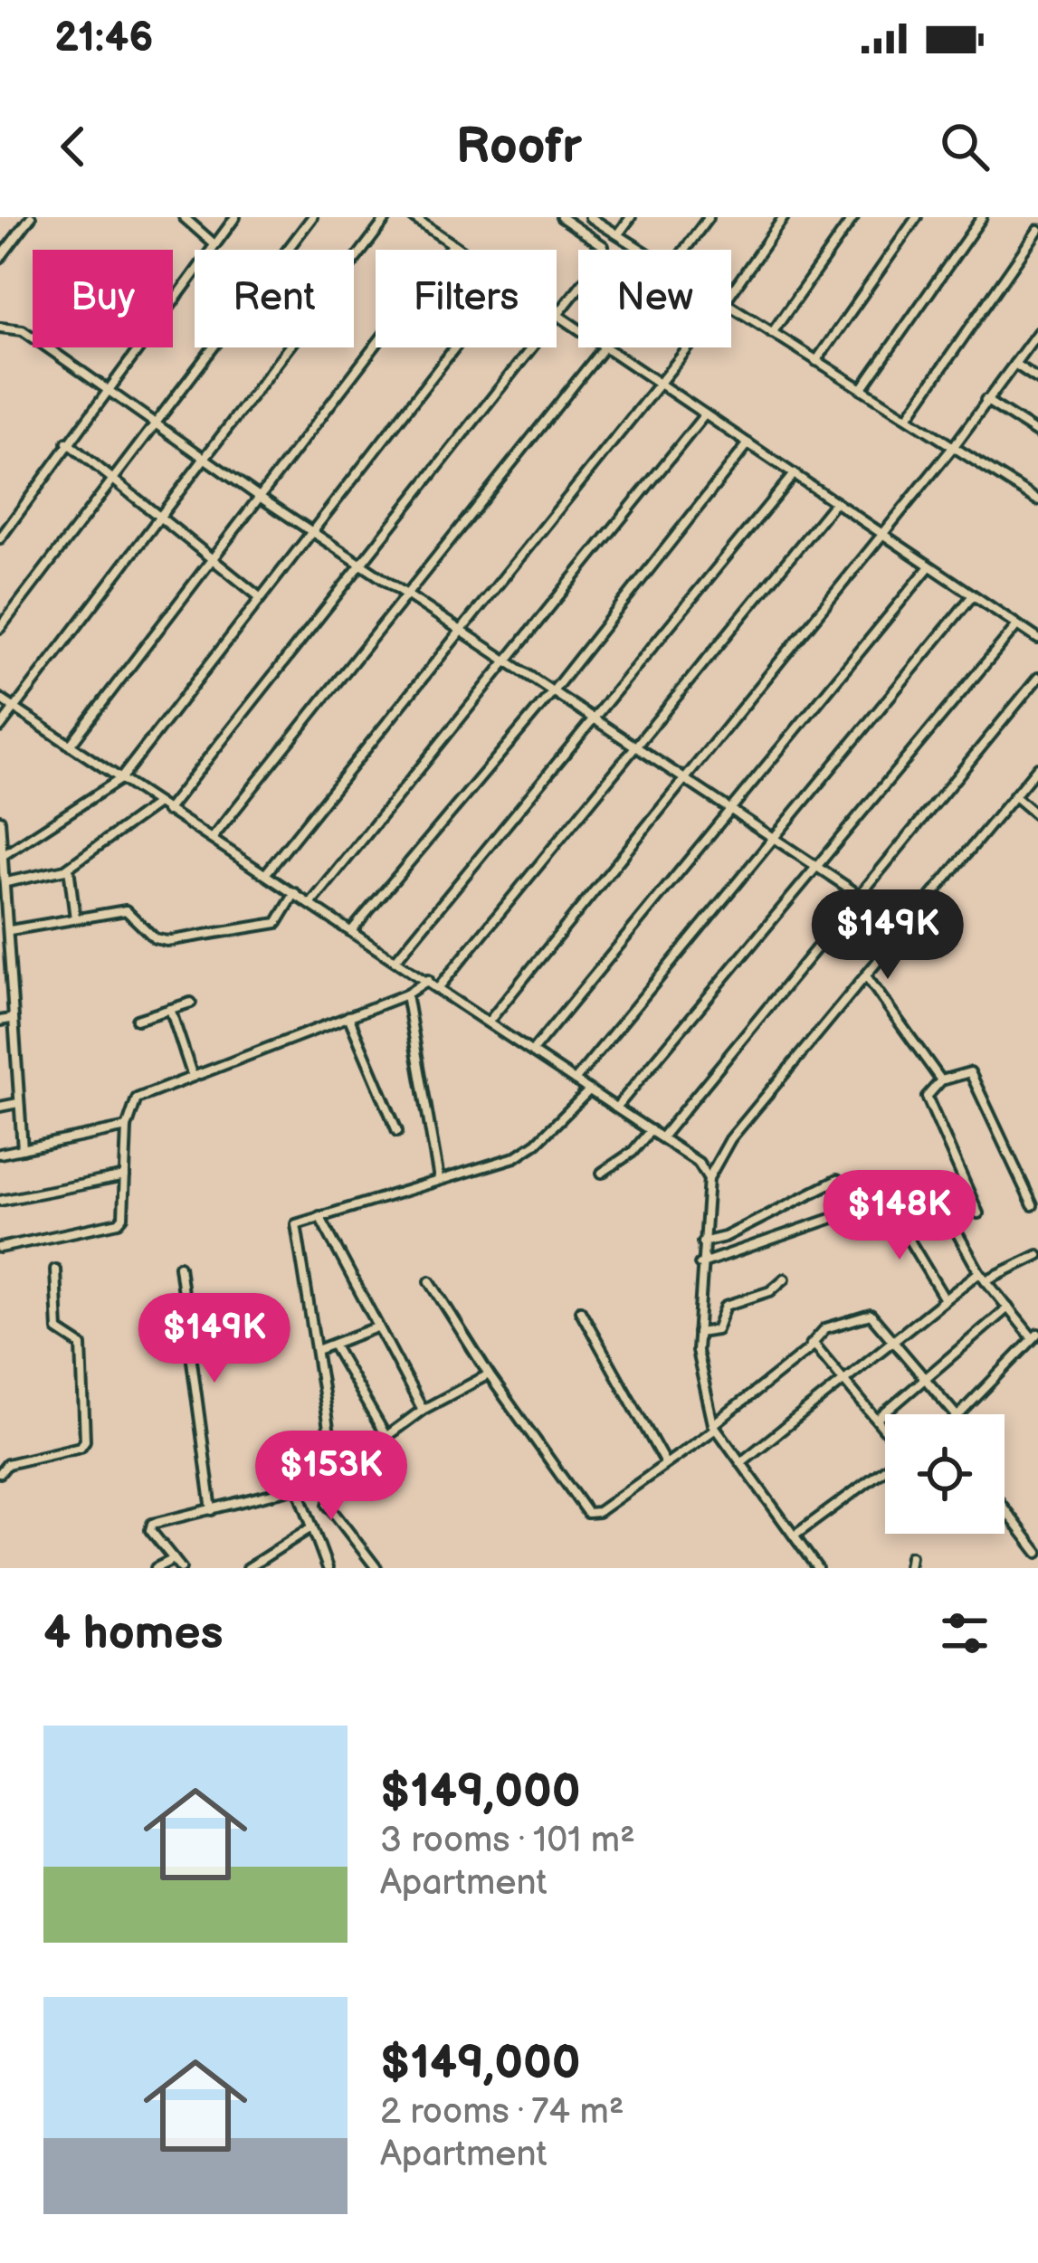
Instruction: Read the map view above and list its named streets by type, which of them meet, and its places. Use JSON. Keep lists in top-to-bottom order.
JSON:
{
  "page": {
    "status": "21:46",
    "header": "Roofr",
    "chip": [
      "Buy",
      "Rent",
      "Filters",
      "New"
    ],
    "price": [
      "$149K",
      "$148K",
      "$149K",
      "$153K"
    ],
    "heading": "4 homes",
    "list": [
      {
        "name": "$149,000",
        "note": "3 rooms · 101 m² · Apartment"
      },
      {
        "name": "$149,000",
        "note": "2 rooms · 74 m² · Apartment"
      }
    ]
  }
}
